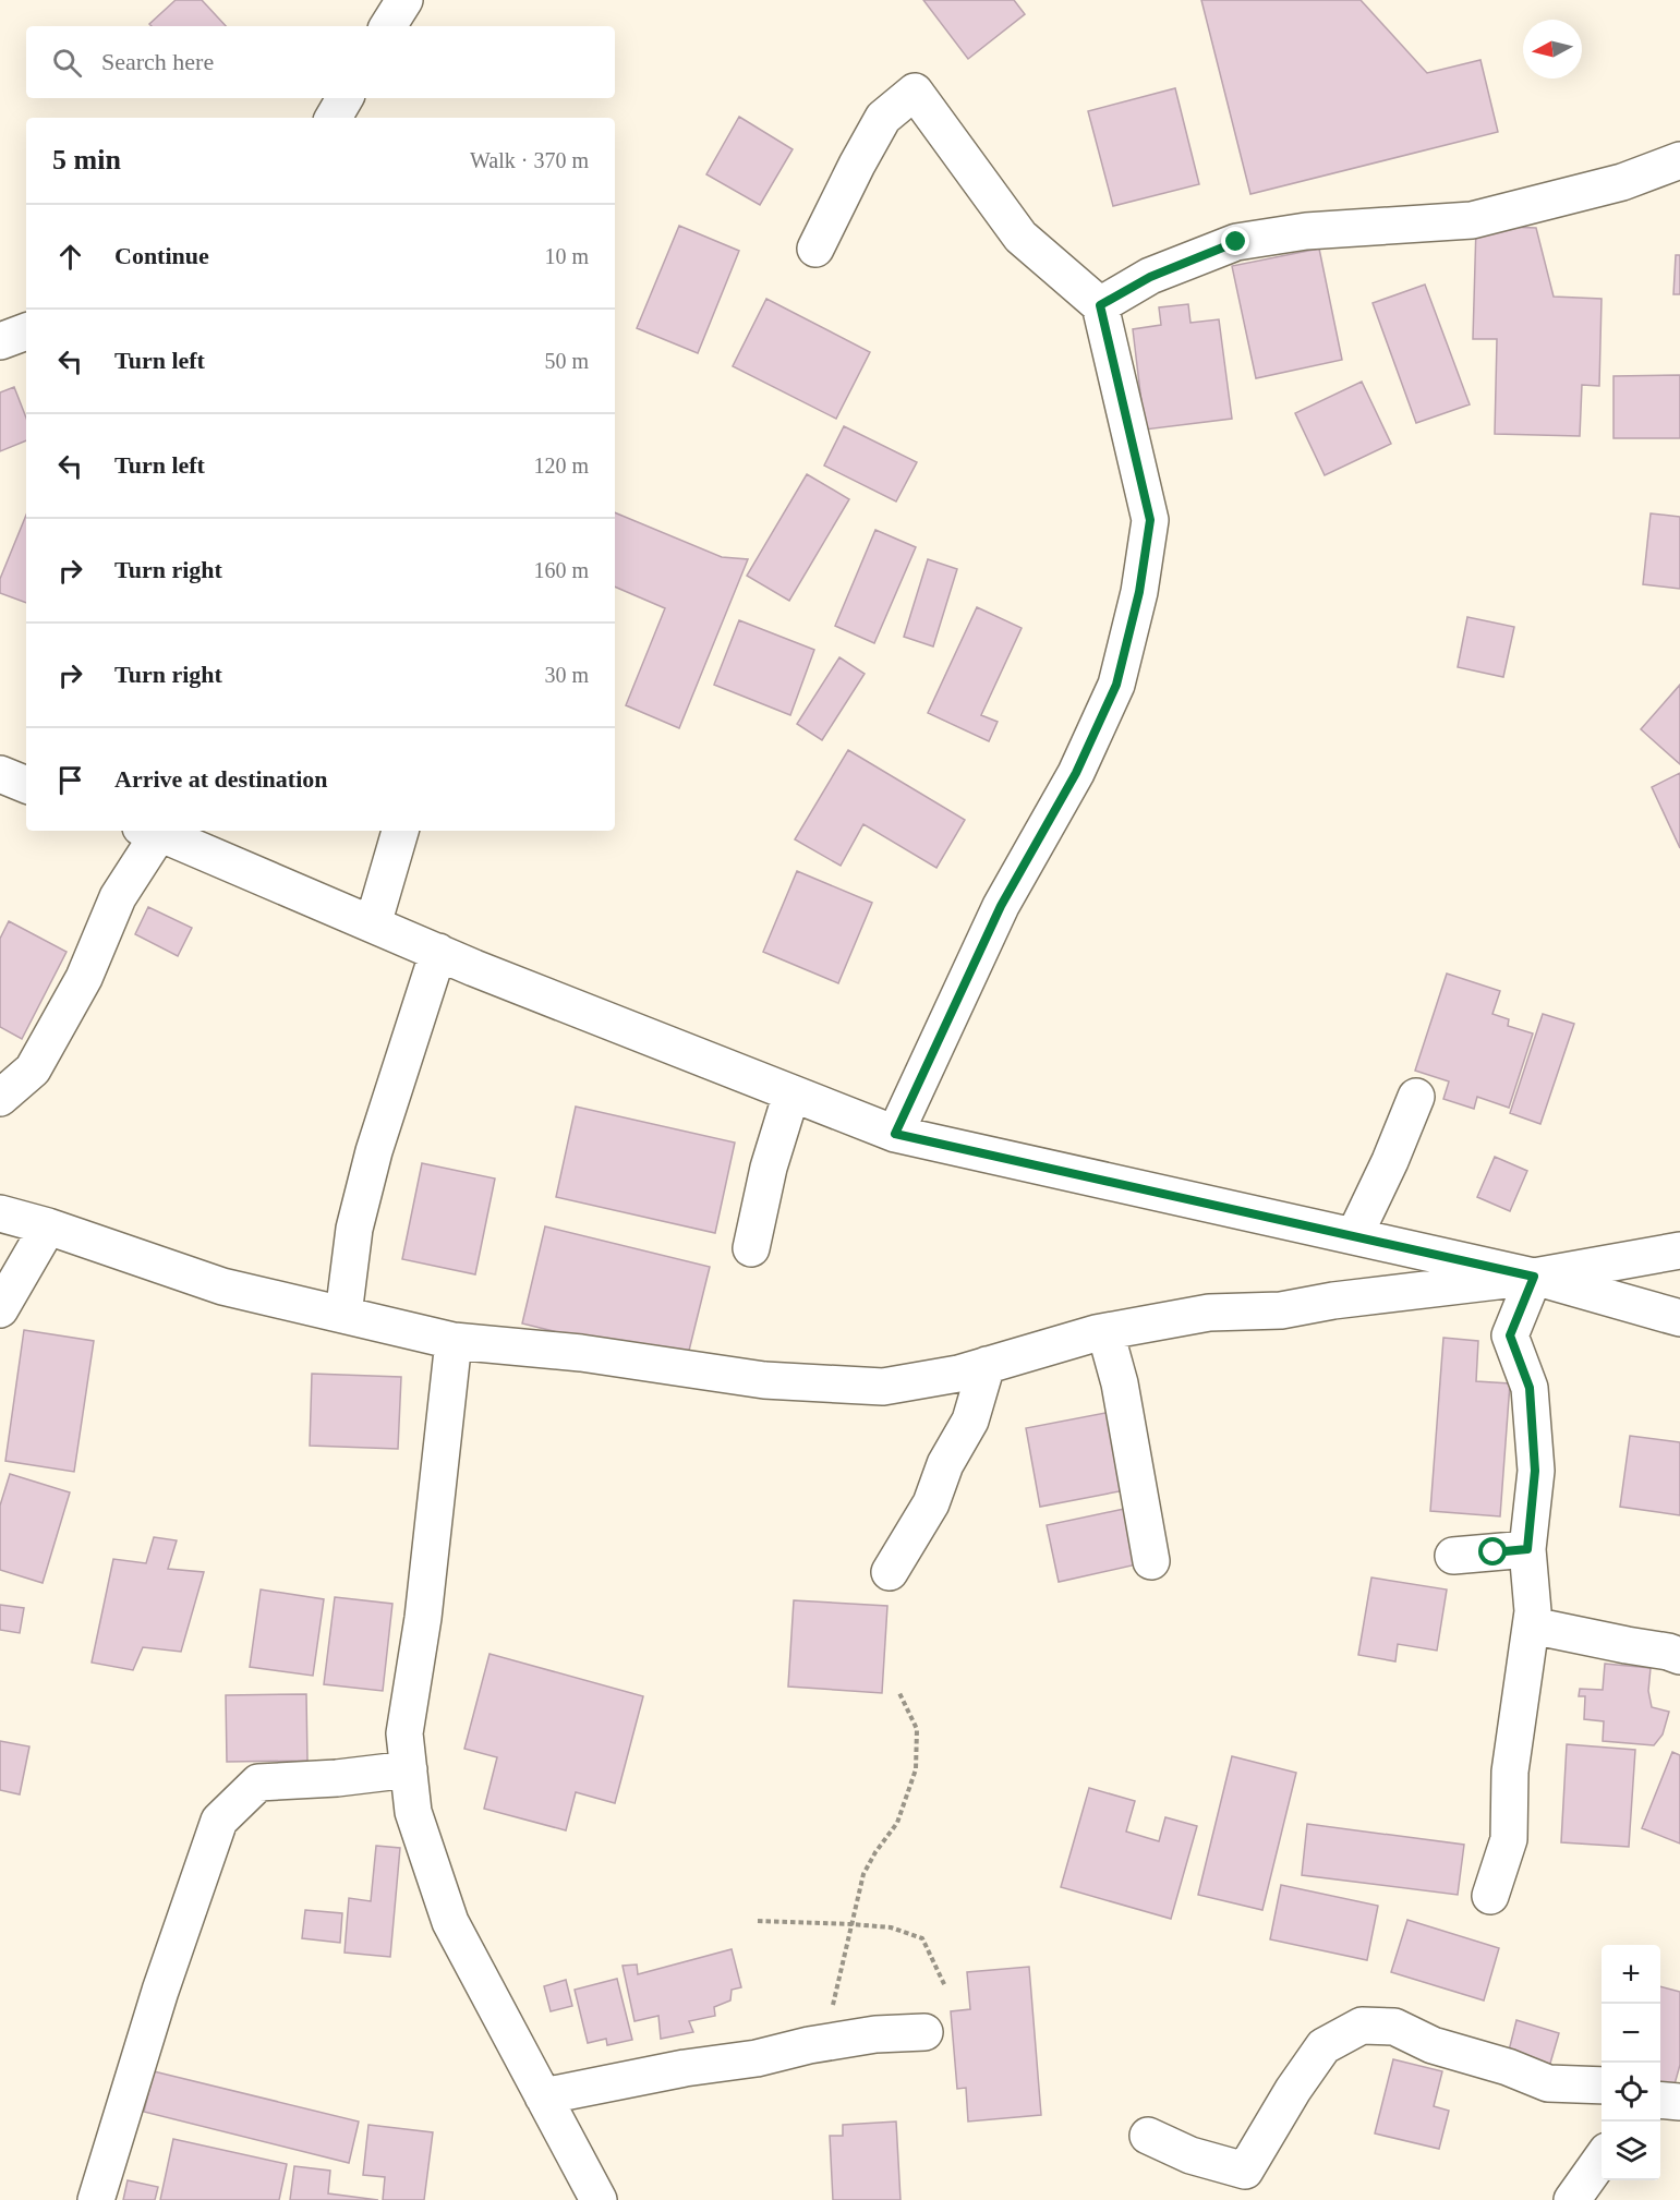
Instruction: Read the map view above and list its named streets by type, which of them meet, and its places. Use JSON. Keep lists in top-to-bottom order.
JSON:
{
  "north": "left",
  "page": {
    "search": "Search here",
    "heading": ["5 min", "Walk · 370 m"],
    "list": [
      ["Continue", "10 m"],
      ["Turn left", "50 m"],
      ["Turn left", "120 m"],
      ["Turn right", "160 m"],
      ["Turn right", "30 m"],
      "Arrive at destination"
    ],
    "map_buttons": ["+", "−"]
  }
}
